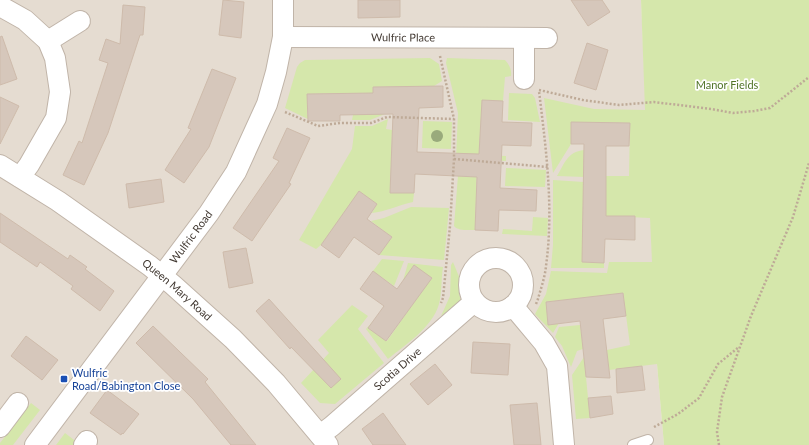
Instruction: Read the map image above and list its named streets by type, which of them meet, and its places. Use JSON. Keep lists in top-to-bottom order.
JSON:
{
  "streets": {
    "street": [
      "Wulfric Place",
      "Wulfric Road",
      "Queen Mary Road",
      "Scotia Drive"
    ]
  },
  "crossings": [
    ["Wulfric Place", "Wulfric Road"],
    ["Wulfric Road", "Queen Mary Road"],
    ["Queen Mary Road", "Scotia Drive"]
  ],
  "parks": ["Manor Fields"],
  "places": {
    "transit": ["Wulfric Road/Babington Close"]
  }
}
